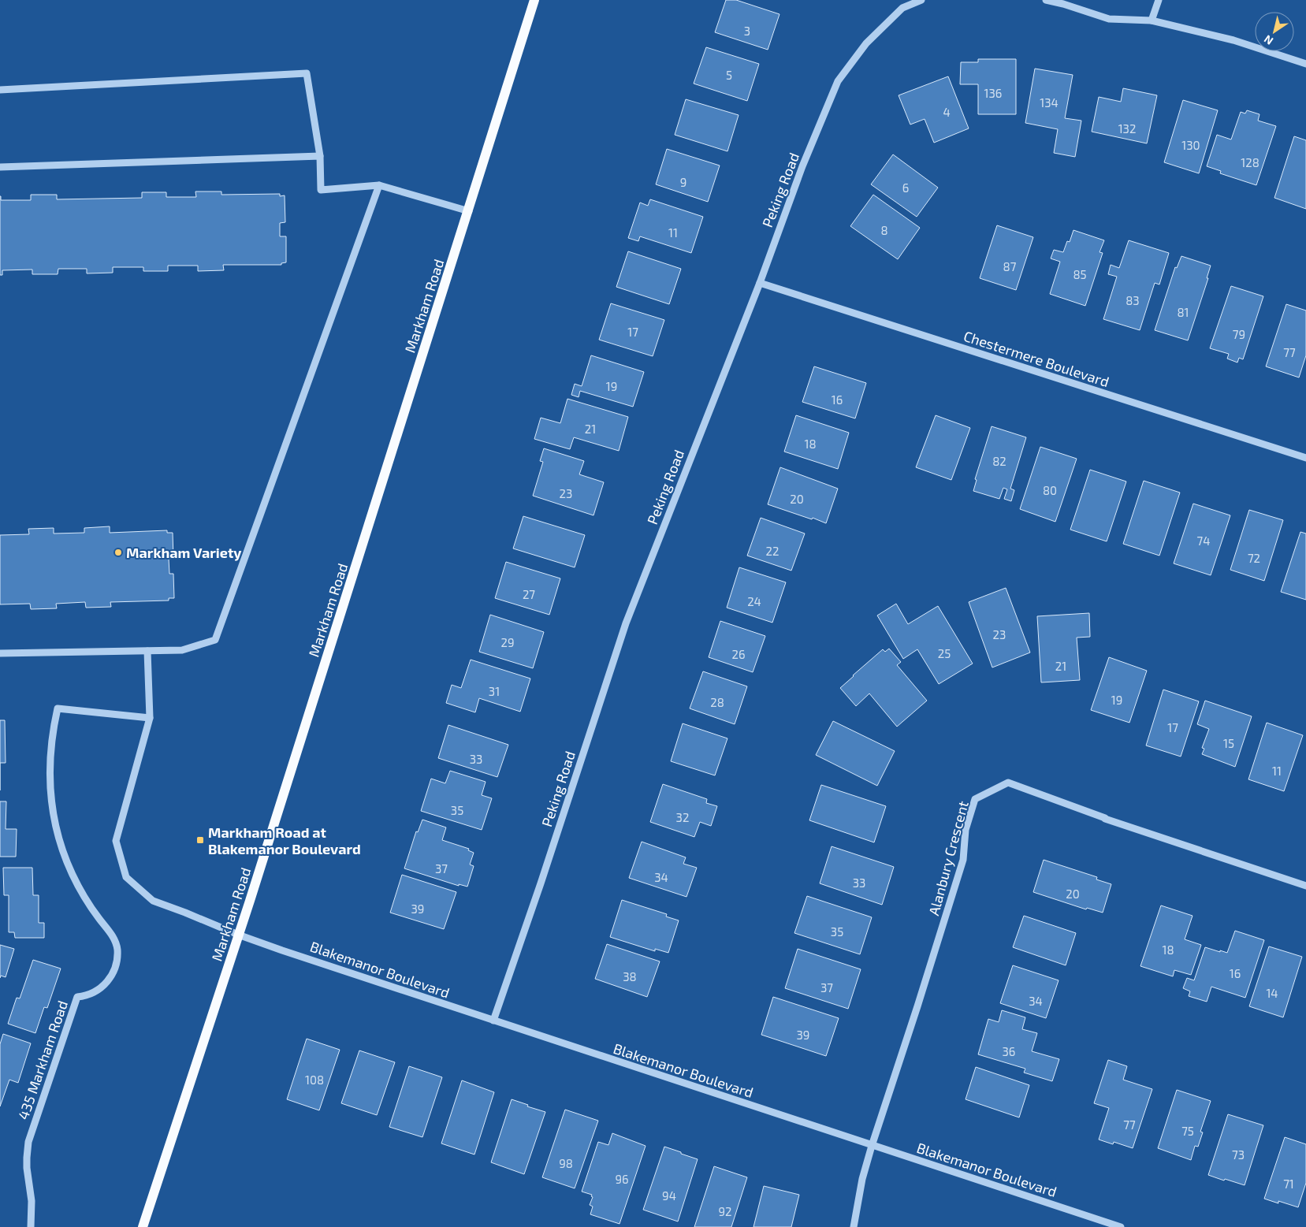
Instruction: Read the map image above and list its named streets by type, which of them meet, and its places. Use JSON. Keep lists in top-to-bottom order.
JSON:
{
  "streets": {
    "main road": ["Markham Road"],
    "street": [
      "Peking Road",
      "Chestermere Boulevard",
      "Alanbury Crescent",
      "Blakemanor Boulevard",
      "435 Markham Road"
    ]
  },
  "crossings": [
    ["Peking Road", "Chestermere Boulevard"],
    ["Peking Road", "Blakemanor Boulevard"],
    ["Markham Road", "Blakemanor Boulevard"],
    ["Alanbury Crescent", "Blakemanor Boulevard"]
  ],
  "places": {
    "other": ["Markham Variety"],
    "transit": ["Markham Road at Blakemanor Boulevard"]
  },
  "house_numbers": [
    "3",
    "5",
    "136",
    "134",
    "4",
    "132",
    "130",
    "128",
    "9",
    "6",
    "8",
    "11",
    "87",
    "85",
    "83",
    "81",
    "17",
    "79",
    "77",
    "19",
    "16",
    "21",
    "18",
    "82",
    "80",
    "23",
    "20",
    "74",
    "22",
    "72",
    "27",
    "24",
    "23",
    "29",
    "25",
    "26",
    "21",
    "31",
    "19",
    "28",
    "17",
    "15",
    "33",
    "11",
    "35",
    "32",
    "37",
    "34",
    "33",
    "20",
    "39",
    "35",
    "18",
    "16",
    "38",
    "37",
    "14",
    "34",
    "39",
    "36",
    "108",
    "77",
    "75",
    "73",
    "98",
    "96",
    "71",
    "94",
    "92"
  ],
  "north": "bottom left"
}
